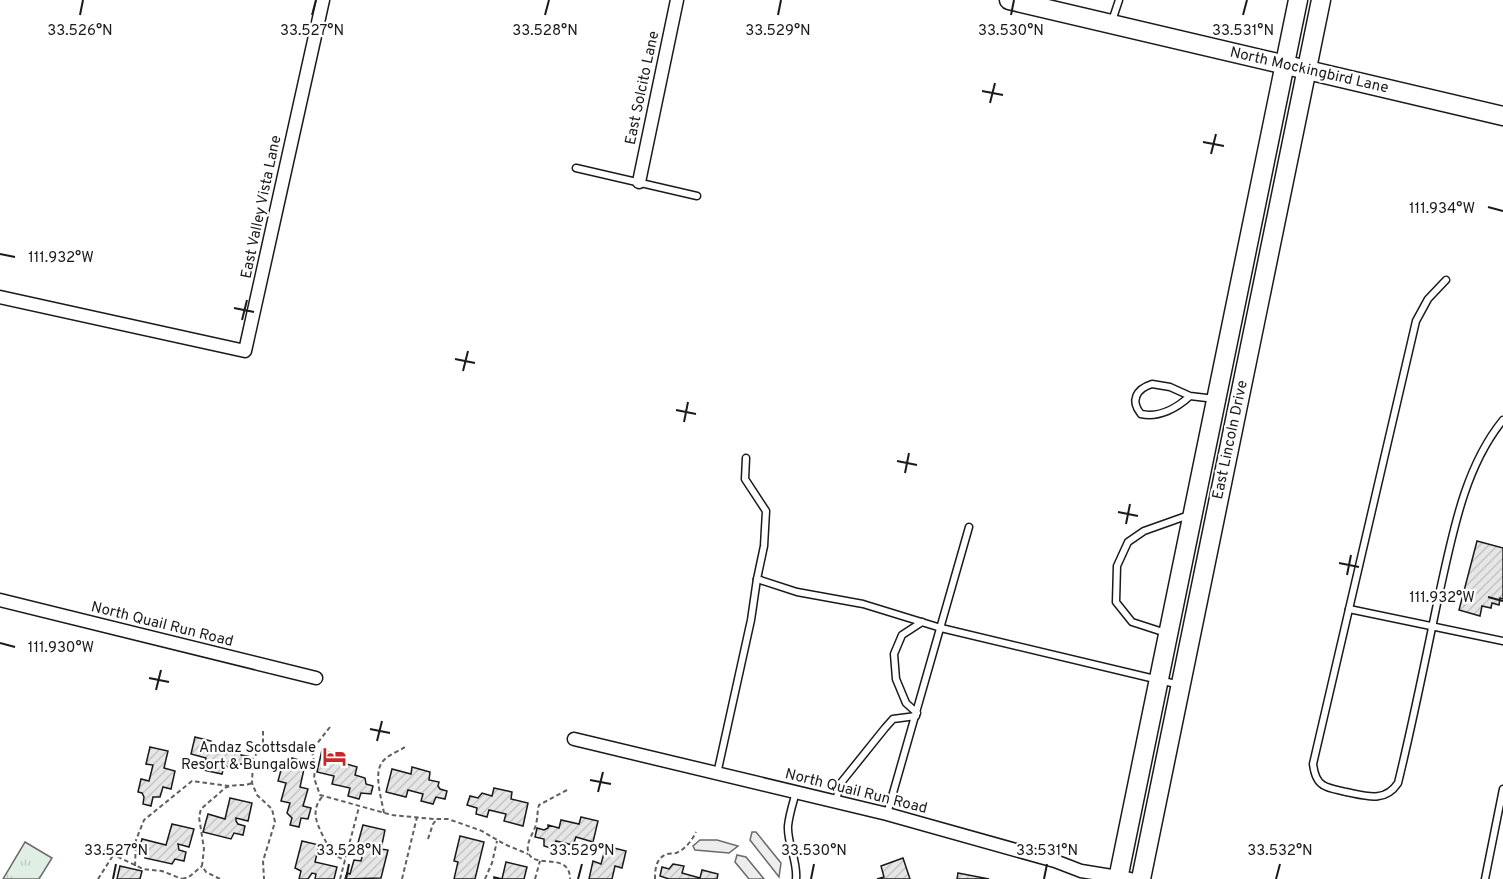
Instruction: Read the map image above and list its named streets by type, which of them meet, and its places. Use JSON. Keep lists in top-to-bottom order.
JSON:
{
  "streets": {
    "main road": ["North Mockingbird Lane", "East Lincoln Drive"],
    "street": ["East Solcito Lane", "East Valley Vista Lane", "North Quail Run Road"]
  },
  "crossings": [
    ["North Mockingbird Lane", "East Lincoln Drive"],
    ["East Lincoln Drive", "North Quail Run Road"]
  ],
  "places": {
    "hotel": ["Andaz Scottsdale Resort & Bungalows"]
  },
  "coordinates": [
    "33.526°N",
    "33.527°N",
    "33.528°N",
    "33.529°N",
    "33.530°N",
    "33.531°N",
    "111.934°W",
    "111.932°W",
    "111.930°W",
    "33.532°N"
  ]
}
